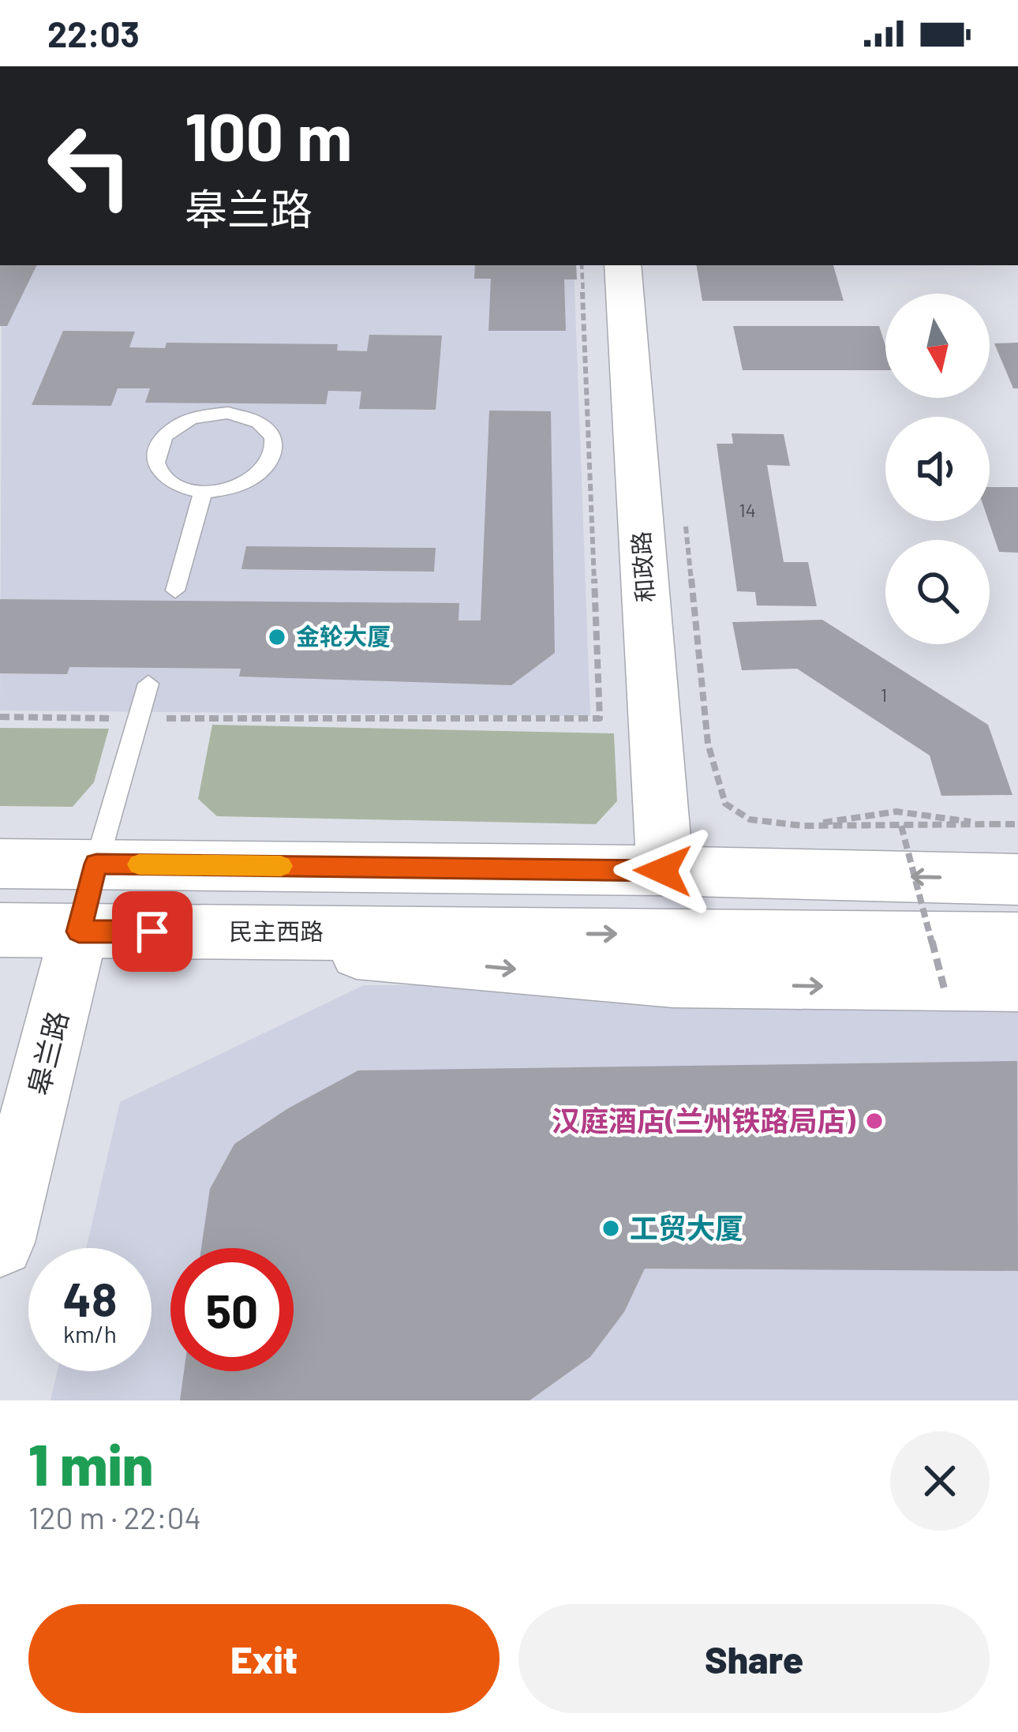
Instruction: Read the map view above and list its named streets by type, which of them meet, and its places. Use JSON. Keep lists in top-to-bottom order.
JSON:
{
  "streets": {
    "main road": ["和政路", "民主西路", "皋兰路"]
  },
  "crossings": [
    ["民主西路", "皋兰路"]
  ],
  "places": ["金轮大厦", "汉庭酒店(兰州铁路局店)", "工贸大厦"],
  "house_numbers": ["14", "1"],
  "north": "bottom",
  "page": {
    "status": "22:03",
    "turn": ["100 m", "皋兰路"],
    "speed": "48 km/h",
    "limit": "50",
    "heading": ["1 min", "120 m · 22:04"],
    "buttons": ["Exit", "Share"]
  }
}
